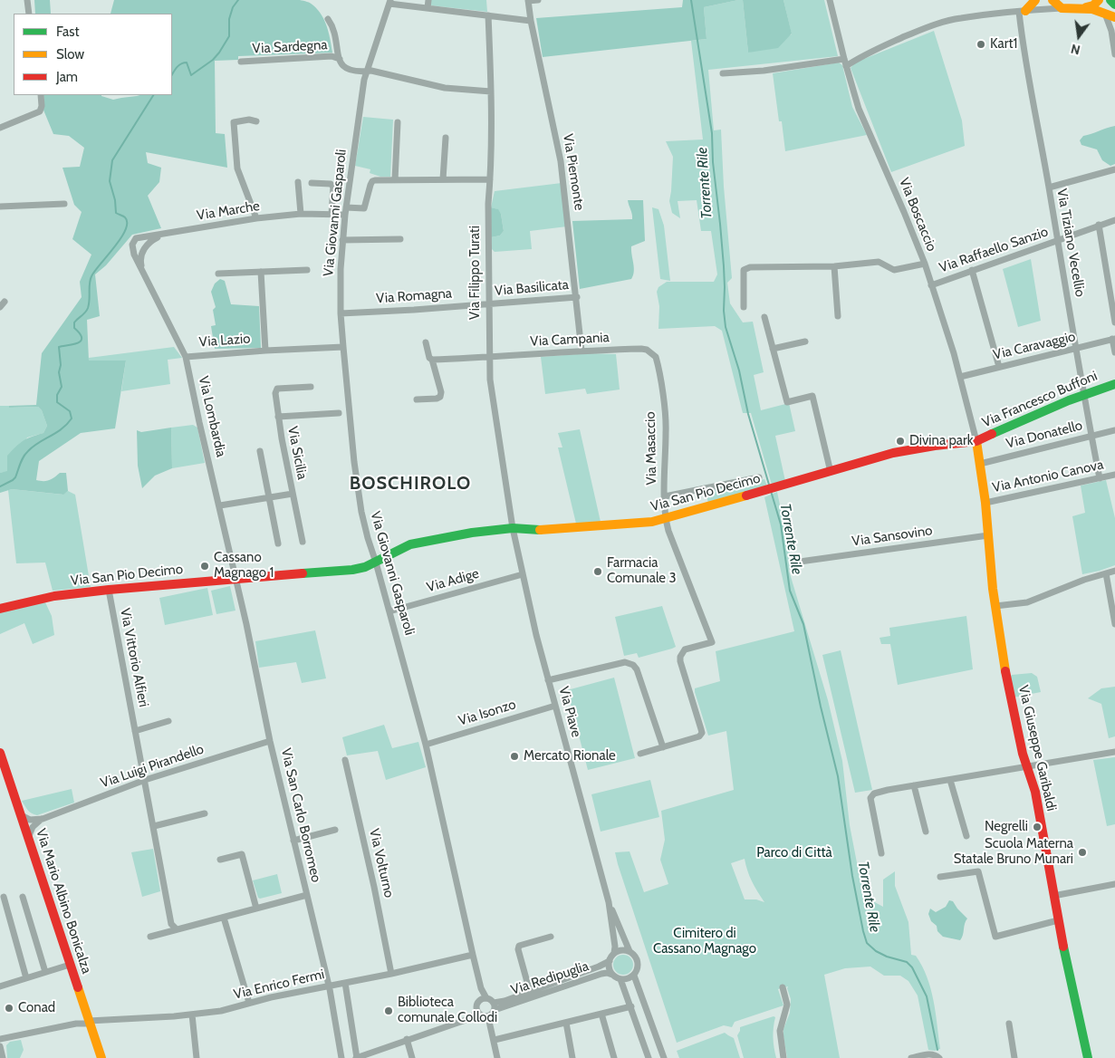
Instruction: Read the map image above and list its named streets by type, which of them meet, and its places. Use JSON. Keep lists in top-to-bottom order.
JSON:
{
  "streets": {
    "street": [
      "Via Sardegna",
      "Via Piemonte",
      "Via Marche",
      "Via Giovanni Gasparoli",
      "Via Boscaccio",
      "Via Tiziano Vecellio",
      "Via Raffaello Sanzio",
      "Via Filippo Turati",
      "Via Basilicata",
      "Via Romagna",
      "Via Campania",
      "Via Lazio",
      "Via Caravaggio",
      "Via Francesco Buffoni",
      "Via Lombardia",
      "Via Donatello",
      "Via Masaccio",
      "Via Sicilia",
      "Via Antonio Canova",
      "Via San Pio Decimo",
      "Via Sansovino",
      "Via Adige",
      "Via Vittorio Alfieri",
      "Via Piave",
      "Via Isonzo",
      "Via Giuseppe Garibaldi",
      "Via Luigi Pirandello",
      "Via San Carlo Borromeo",
      "Via Volturno",
      "Via Mario Albino Bonicalza",
      "Via Redipuglia",
      "Via Enrico Fermi"
    ]
  },
  "crossings": [
    ["Via Sardegna", "Via Giovanni Gasparoli"],
    ["Via Piemonte", "Via Basilicata"],
    ["Via Piemonte", "Via Campania"],
    ["Via Marche", "Via Giovanni Gasparoli"],
    ["Via Marche", "Via Lombardia"],
    ["Via Giovanni Gasparoli", "Via Romagna"],
    ["Via Giovanni Gasparoli", "Via Lazio"],
    ["Via Giovanni Gasparoli", "Via San Pio Decimo"],
    ["Via Giovanni Gasparoli", "Via Adige"],
    ["Via Giovanni Gasparoli", "Via Isonzo"],
    ["Via Giovanni Gasparoli", "Via Redipuglia"],
    ["Via Giovanni Gasparoli", "Via Enrico Fermi"],
    ["Via Boscaccio", "Via Raffaello Sanzio"],
    ["Via Boscaccio", "Via Caravaggio"],
    ["Via Boscaccio", "Via Francesco Buffoni"],
    ["Via Boscaccio", "Via San Pio Decimo"],
    ["Via Boscaccio", "Via Giuseppe Garibaldi"],
    ["Via Tiziano Vecellio", "Via Raffaello Sanzio"],
    ["Via Tiziano Vecellio", "Via Caravaggio"],
    ["Via Tiziano Vecellio", "Via Francesco Buffoni"],
    ["Via Tiziano Vecellio", "Via Donatello"],
    ["Via Tiziano Vecellio", "Via Antonio Canova"],
    ["Via Filippo Turati", "Via Basilicata"],
    ["Via Filippo Turati", "Via Romagna"],
    ["Via Filippo Turati", "Via Campania"],
    ["Via Filippo Turati", "Via San Pio Decimo"],
    ["Via Filippo Turati", "Via Piave"],
    ["Via Basilicata", "Via Romagna"],
    ["Via Campania", "Via Masaccio"],
    ["Via Lazio", "Via Lombardia"],
    ["Via Francesco Buffoni", "Via San Pio Decimo"],
    ["Via Francesco Buffoni", "Via Giuseppe Garibaldi"],
    ["Via Lombardia", "Via Sicilia"],
    ["Via Lombardia", "Via San Pio Decimo"],
    ["Via Lombardia", "Via San Carlo Borromeo"],
    ["Via Donatello", "Via Giuseppe Garibaldi"],
    ["Via Masaccio", "Via San Pio Decimo"],
    ["Via Antonio Canova", "Via Giuseppe Garibaldi"],
    ["Via San Pio Decimo", "Via Vittorio Alfieri"],
    ["Via San Pio Decimo", "Via Piave"],
    ["Via San Pio Decimo", "Via Giuseppe Garibaldi"],
    ["Via San Pio Decimo", "Via San Carlo Borromeo"],
    ["Via Sansovino", "Via Giuseppe Garibaldi"],
    ["Via Adige", "Via Piave"],
    ["Via Vittorio Alfieri", "Via Luigi Pirandello"],
    ["Via Piave", "Via Isonzo"],
    ["Via Piave", "Via Redipuglia"],
    ["Via Luigi Pirandello", "Via San Carlo Borromeo"],
    ["Via San Carlo Borromeo", "Via Enrico Fermi"],
    ["Via Volturno", "Via Enrico Fermi"],
    ["Via Mario Albino Bonicalza", "Via Enrico Fermi"]
  ],
  "districts": ["BOSCHIROLO"],
  "water": ["Torrente Rile"],
  "parks": ["Parco di Città", "Cimitero di Cassano Magnago"],
  "places": [
    "Kart1",
    "Divina park",
    "Cassano Magnago 1",
    "Farmacia Comunale 3",
    "Mercato Rionale",
    "Negrelli",
    "Scuola Materna Statale Bruno Munari",
    "Conad",
    "Biblioteca comunale Collodi"
  ],
  "legend": ["Fast", "Slow", "Jam"],
  "north": "bottom"
}
